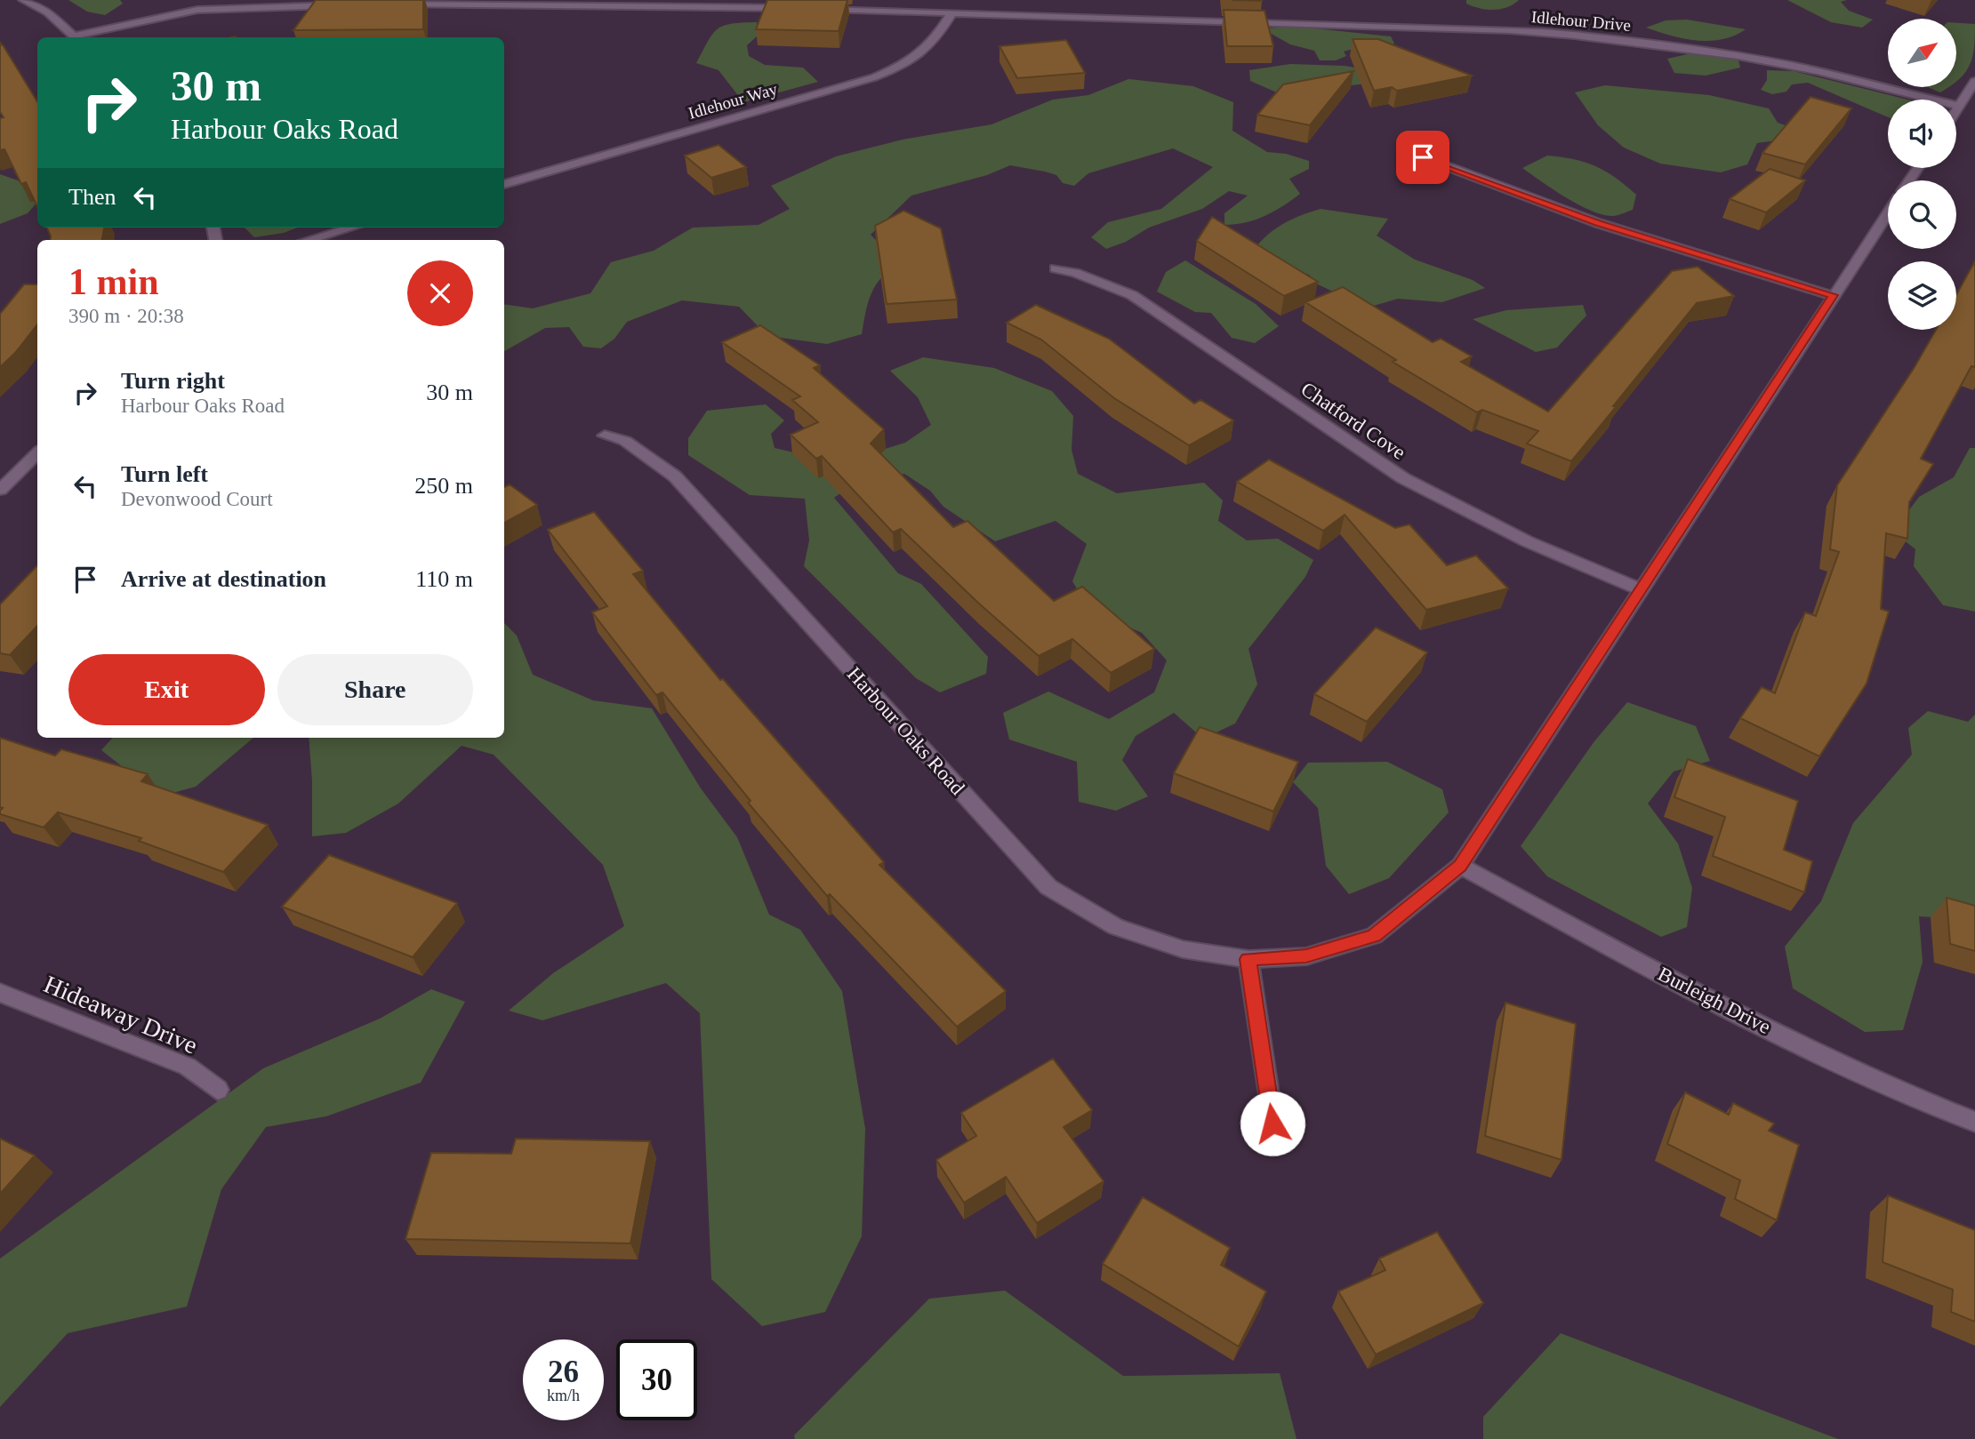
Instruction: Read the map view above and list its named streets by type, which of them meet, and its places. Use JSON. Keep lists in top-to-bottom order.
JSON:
{
  "streets": {
    "street": [
      "Idlehour Drive",
      "Idlehour Way",
      "Chatford Cove",
      "Harbour Oaks Road",
      "Burleigh Drive",
      "Hideaway Drive"
    ]
  },
  "crossings": [
    ["Idlehour Drive", "Idlehour Way"],
    ["Chatford Cove", "Harbour Oaks Road"],
    ["Harbour Oaks Road", "Burleigh Drive"]
  ],
  "north": "top right",
  "page": {
    "turn": ["30 m", "Harbour Oaks Road"],
    "then": "Then",
    "heading": ["1 min", "390 m · 20:38"],
    "list": [
      {
        "name": "Turn right",
        "note": "Harbour Oaks Road",
        "value": "30 m"
      },
      {
        "name": "Turn left",
        "note": "Devonwood Court",
        "value": "250 m"
      },
      {
        "name": "Arrive at destination",
        "value": "110 m"
      }
    ],
    "buttons": ["Exit", "Share"],
    "speed": "26 km/h",
    "limit": "30"
  }
}
